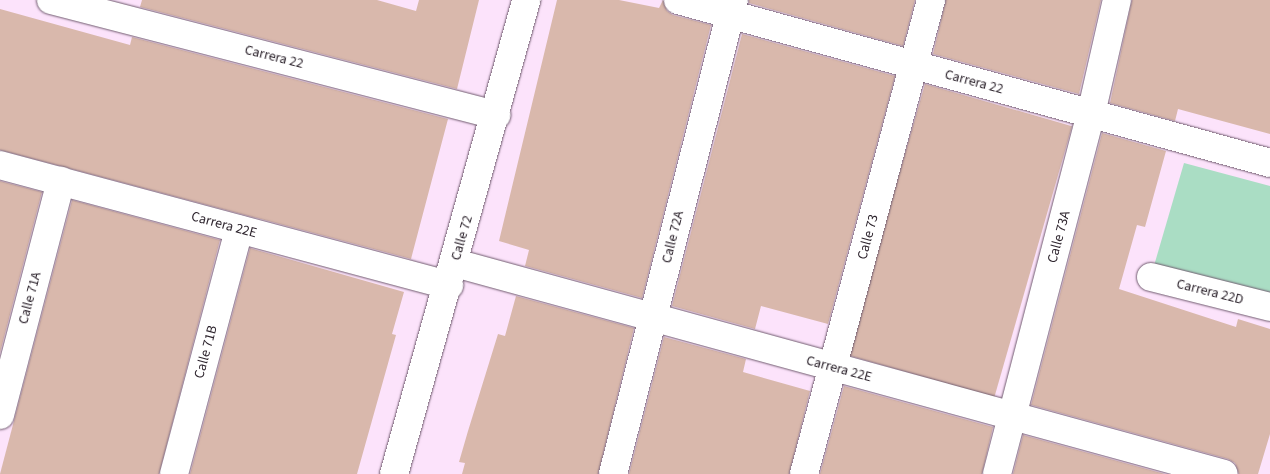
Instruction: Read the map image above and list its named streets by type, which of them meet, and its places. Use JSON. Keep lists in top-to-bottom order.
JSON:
{
  "streets": {
    "street": [
      "Carrera 22",
      "Carrera 22E",
      "Calle 72A",
      "Calle 73",
      "Calle 73A",
      "Calle 72",
      "Carrera 22D",
      "Calle 71A",
      "Calle 71B"
    ]
  },
  "crossings": [
    ["Carrera 22", "Calle 72A"],
    ["Carrera 22", "Calle 73"],
    ["Carrera 22", "Calle 73A"],
    ["Carrera 22", "Calle 72"],
    ["Carrera 22E", "Calle 72A"],
    ["Carrera 22E", "Calle 73"],
    ["Carrera 22E", "Calle 73A"],
    ["Carrera 22E", "Calle 72"],
    ["Carrera 22E", "Calle 71A"],
    ["Carrera 22E", "Calle 71B"]
  ]
}
